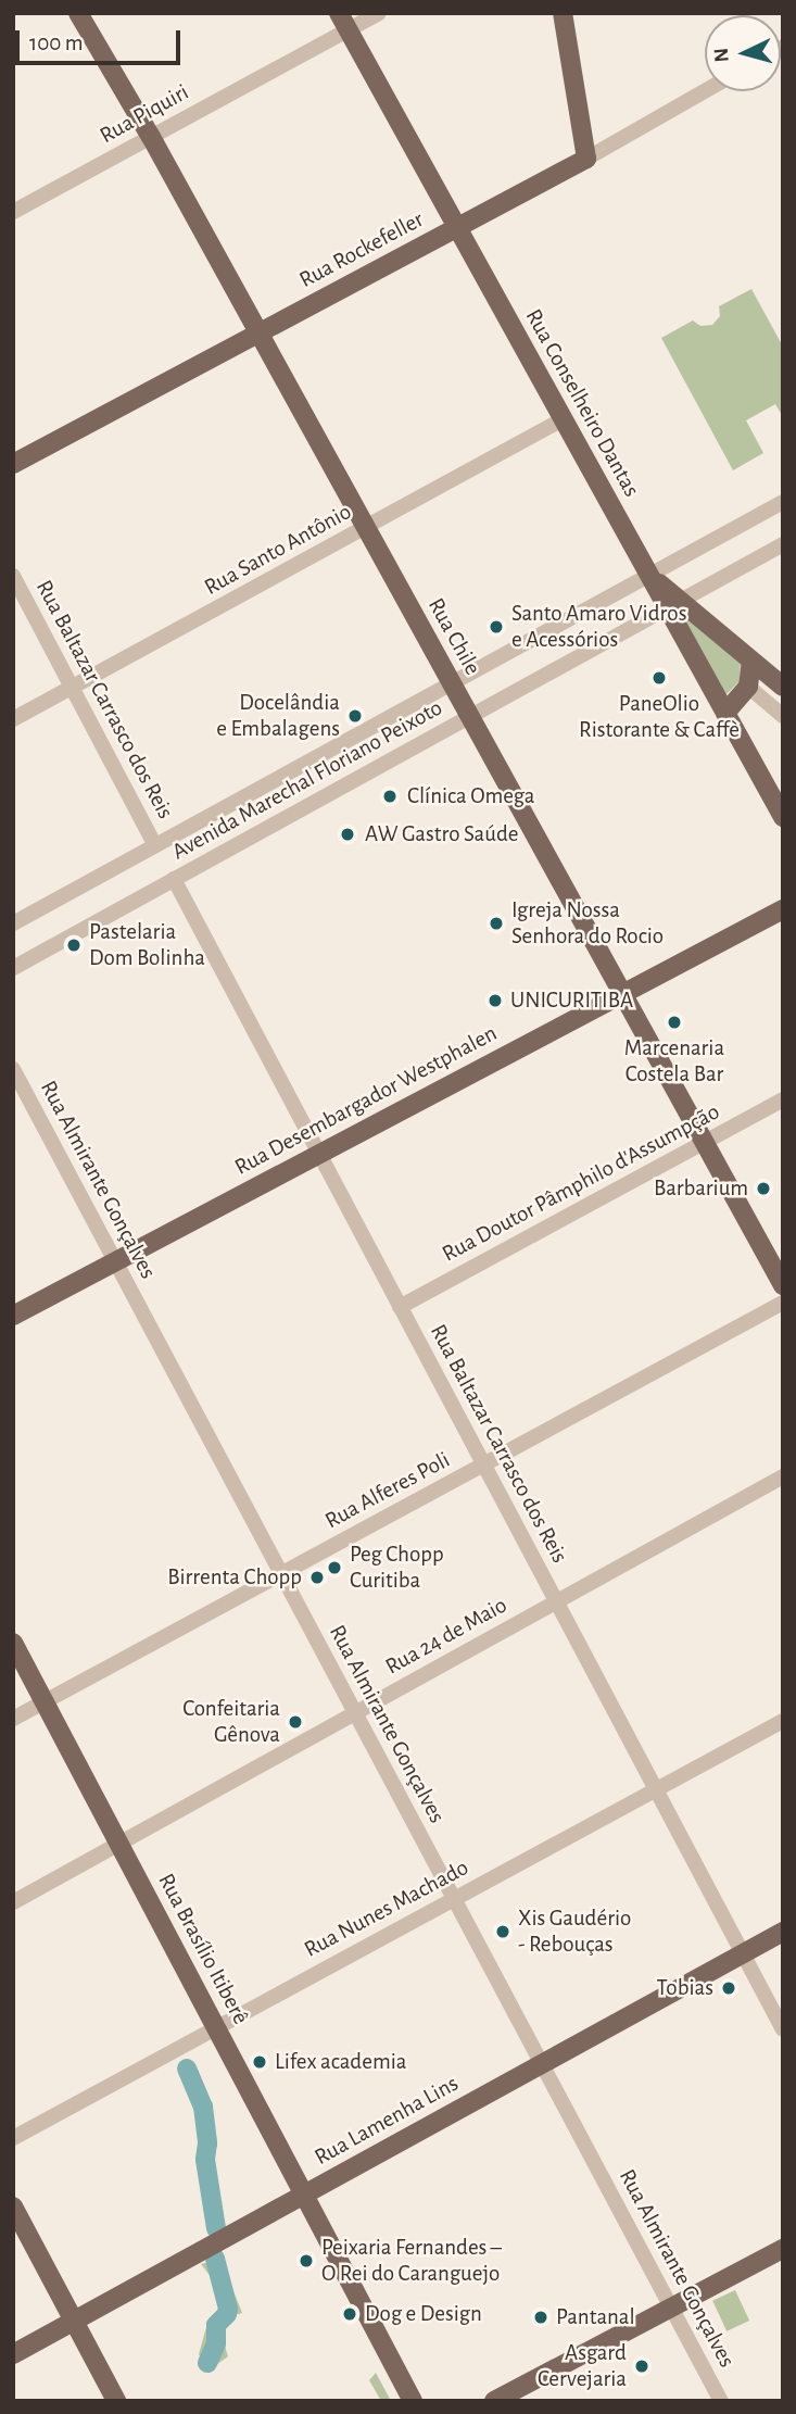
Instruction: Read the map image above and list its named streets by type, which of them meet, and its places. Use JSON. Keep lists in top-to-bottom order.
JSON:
{
  "streets": {
    "main road": [
      "Rua Rockefeller",
      "Rua Conselheiro Dantas",
      "Rua Chile",
      "Rua Desembargador Westphalen",
      "Rua Brasílio Itiberê",
      "Rua Lamenha Lins"
    ],
    "street": [
      "Rua Piquiri",
      "Rua Santo Antônio",
      "Rua Baltazar Carrasco dos Reis",
      "Avenida Marechal Floriano Peixoto",
      "Rua Almirante Gonçalves",
      "Rua Doutor Pâmphilo d'Assumpção",
      "Rua Alferes Poli",
      "Rua 24 de Maio",
      "Rua Nunes Machado"
    ]
  },
  "crossings": [
    ["Rua Piquiri", "Rua Conselheiro Dantas"],
    ["Rua Piquiri", "Rua Chile"],
    ["Rua Rockefeller", "Rua Conselheiro Dantas"],
    ["Rua Rockefeller", "Rua Chile"],
    ["Rua Conselheiro Dantas", "Rua Santo Antônio"],
    ["Rua Conselheiro Dantas", "Avenida Marechal Floriano Peixoto"],
    ["Rua Santo Antônio", "Rua Chile"],
    ["Rua Santo Antônio", "Rua Baltazar Carrasco dos Reis"],
    ["Rua Chile", "Avenida Marechal Floriano Peixoto"],
    ["Rua Chile", "Rua Desembargador Westphalen"],
    ["Rua Chile", "Rua Doutor Pâmphilo d'Assumpção"],
    ["Rua Baltazar Carrasco dos Reis", "Avenida Marechal Floriano Peixoto"],
    ["Rua Baltazar Carrasco dos Reis", "Rua Desembargador Westphalen"],
    ["Rua Baltazar Carrasco dos Reis", "Rua Doutor Pâmphilo d'Assumpção"],
    ["Rua Baltazar Carrasco dos Reis", "Rua Alferes Poli"],
    ["Rua Baltazar Carrasco dos Reis", "Rua 24 de Maio"],
    ["Rua Baltazar Carrasco dos Reis", "Rua Nunes Machado"],
    ["Rua Baltazar Carrasco dos Reis", "Rua Lamenha Lins"],
    ["Rua Desembargador Westphalen", "Rua Almirante Gonçalves"],
    ["Rua Almirante Gonçalves", "Rua Alferes Poli"],
    ["Rua Almirante Gonçalves", "Rua 24 de Maio"],
    ["Rua Almirante Gonçalves", "Rua Nunes Machado"],
    ["Rua Almirante Gonçalves", "Rua Lamenha Lins"],
    ["Rua Alferes Poli", "Rua Brasílio Itiberê"],
    ["Rua 24 de Maio", "Rua Brasílio Itiberê"],
    ["Rua Nunes Machado", "Rua Brasílio Itiberê"],
    ["Rua Brasílio Itiberê", "Rua Lamenha Lins"]
  ],
  "places": [
    "Santo Amaro Vidros e Acessórios",
    "PaneOlio Ristorante & Caffè",
    "Docelândia e Embalagens",
    "Clínica Omega",
    "AW Gastro Saúde",
    "Igreja Nossa Senhora do Rocio",
    "Pastelaria Dom Bolinha",
    "UNICURITIBA",
    "Marcenaria Costela Bar",
    "Barbarium",
    "Peg Chopp Curitiba",
    "Birrenta Chopp",
    "Confeitaria Gênova",
    "Xis Gaudério - Rebouças",
    "Tobias",
    "Lifex academia",
    "Peixaria Fernandes – O Rei do Caranguejo",
    "Dog e Design",
    "Pantanal",
    "Asgard Cervejaria"
  ],
  "scale_bar": "100 m",
  "north": "left"
}
